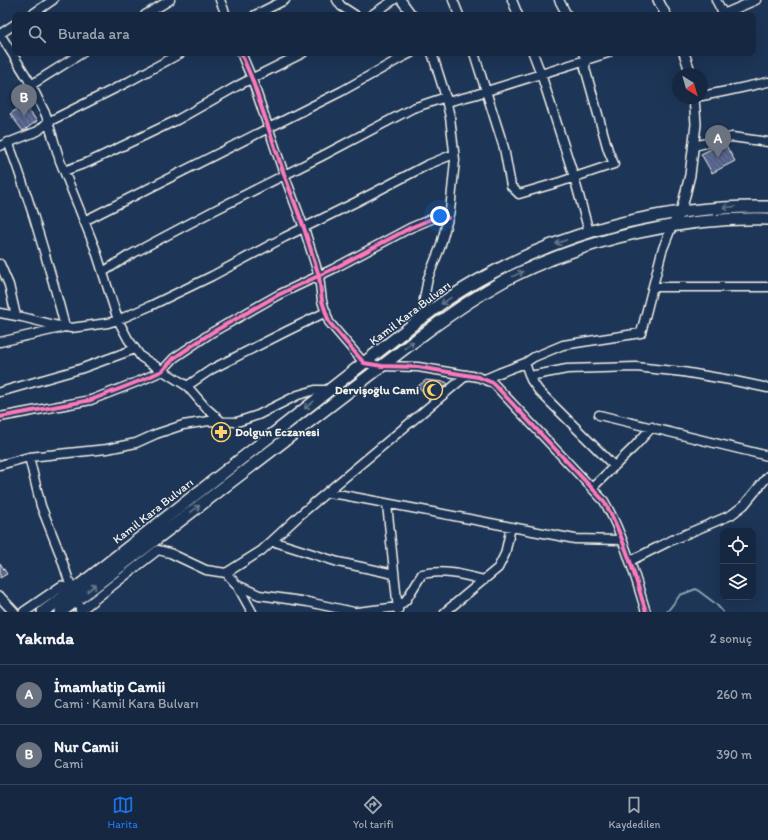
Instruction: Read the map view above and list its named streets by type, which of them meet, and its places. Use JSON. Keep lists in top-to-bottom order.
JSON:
{
  "streets": {
    "main road": ["Kamil Kara Bulvarı"]
  },
  "places": {
    "mosque": ["Dervişoğlu Cami"],
    "pharmacy": ["Dolgun Eczanesi"]
  },
  "north": "bottom right",
  "page": {
    "search": "Burada ara",
    "pins": ["B", "A"],
    "heading": ["Yakında", "2 sonuç"],
    "list": [
      {
        "mark": "A",
        "name": "İmamhatip Camii",
        "note": "Cami · Kamil Kara Bulvarı",
        "value": "260 m"
      },
      {
        "mark": "B",
        "name": "Nur Camii",
        "note": "Cami",
        "value": "390 m"
      }
    ],
    "nav": ["Harita", "Yol tarifi", "Kaydedilen"]
  }
}
